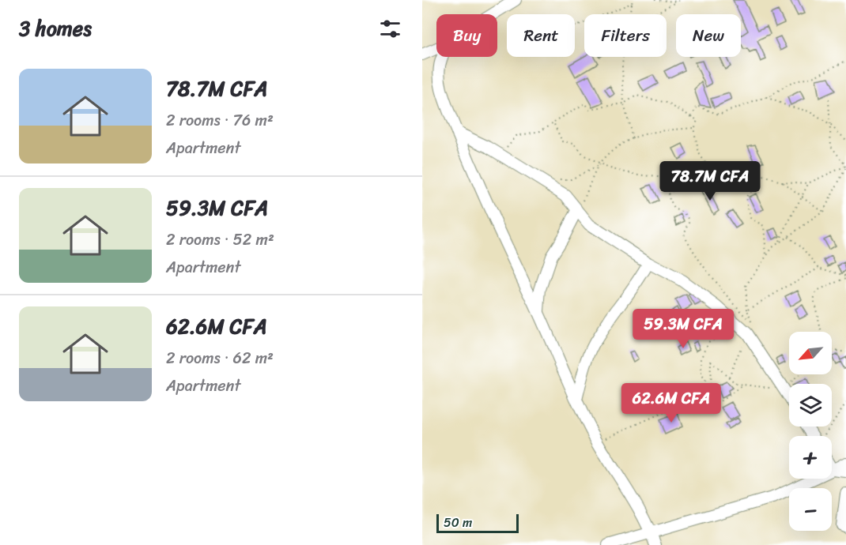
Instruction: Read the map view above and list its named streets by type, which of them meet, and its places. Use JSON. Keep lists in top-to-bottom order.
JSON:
{
  "scale_bar": "50 m",
  "north": "bottom left",
  "page": {
    "heading": "3 homes",
    "chip": [
      "Buy",
      "Rent",
      "Filters",
      "New"
    ],
    "list": [
      {
        "name": "78.7M CFA",
        "note": "2 rooms · 76 m² · Apartment"
      },
      {
        "name": "59.3M CFA",
        "note": "2 rooms · 52 m² · Apartment"
      },
      {
        "name": "62.6M CFA",
        "note": "2 rooms · 62 m² · Apartment"
      }
    ],
    "price": ["78.7M CFA", "59.3M CFA", "62.6M CFA"],
    "map_buttons": ["+", "−"],
    "scale": "50 m"
  }
}
